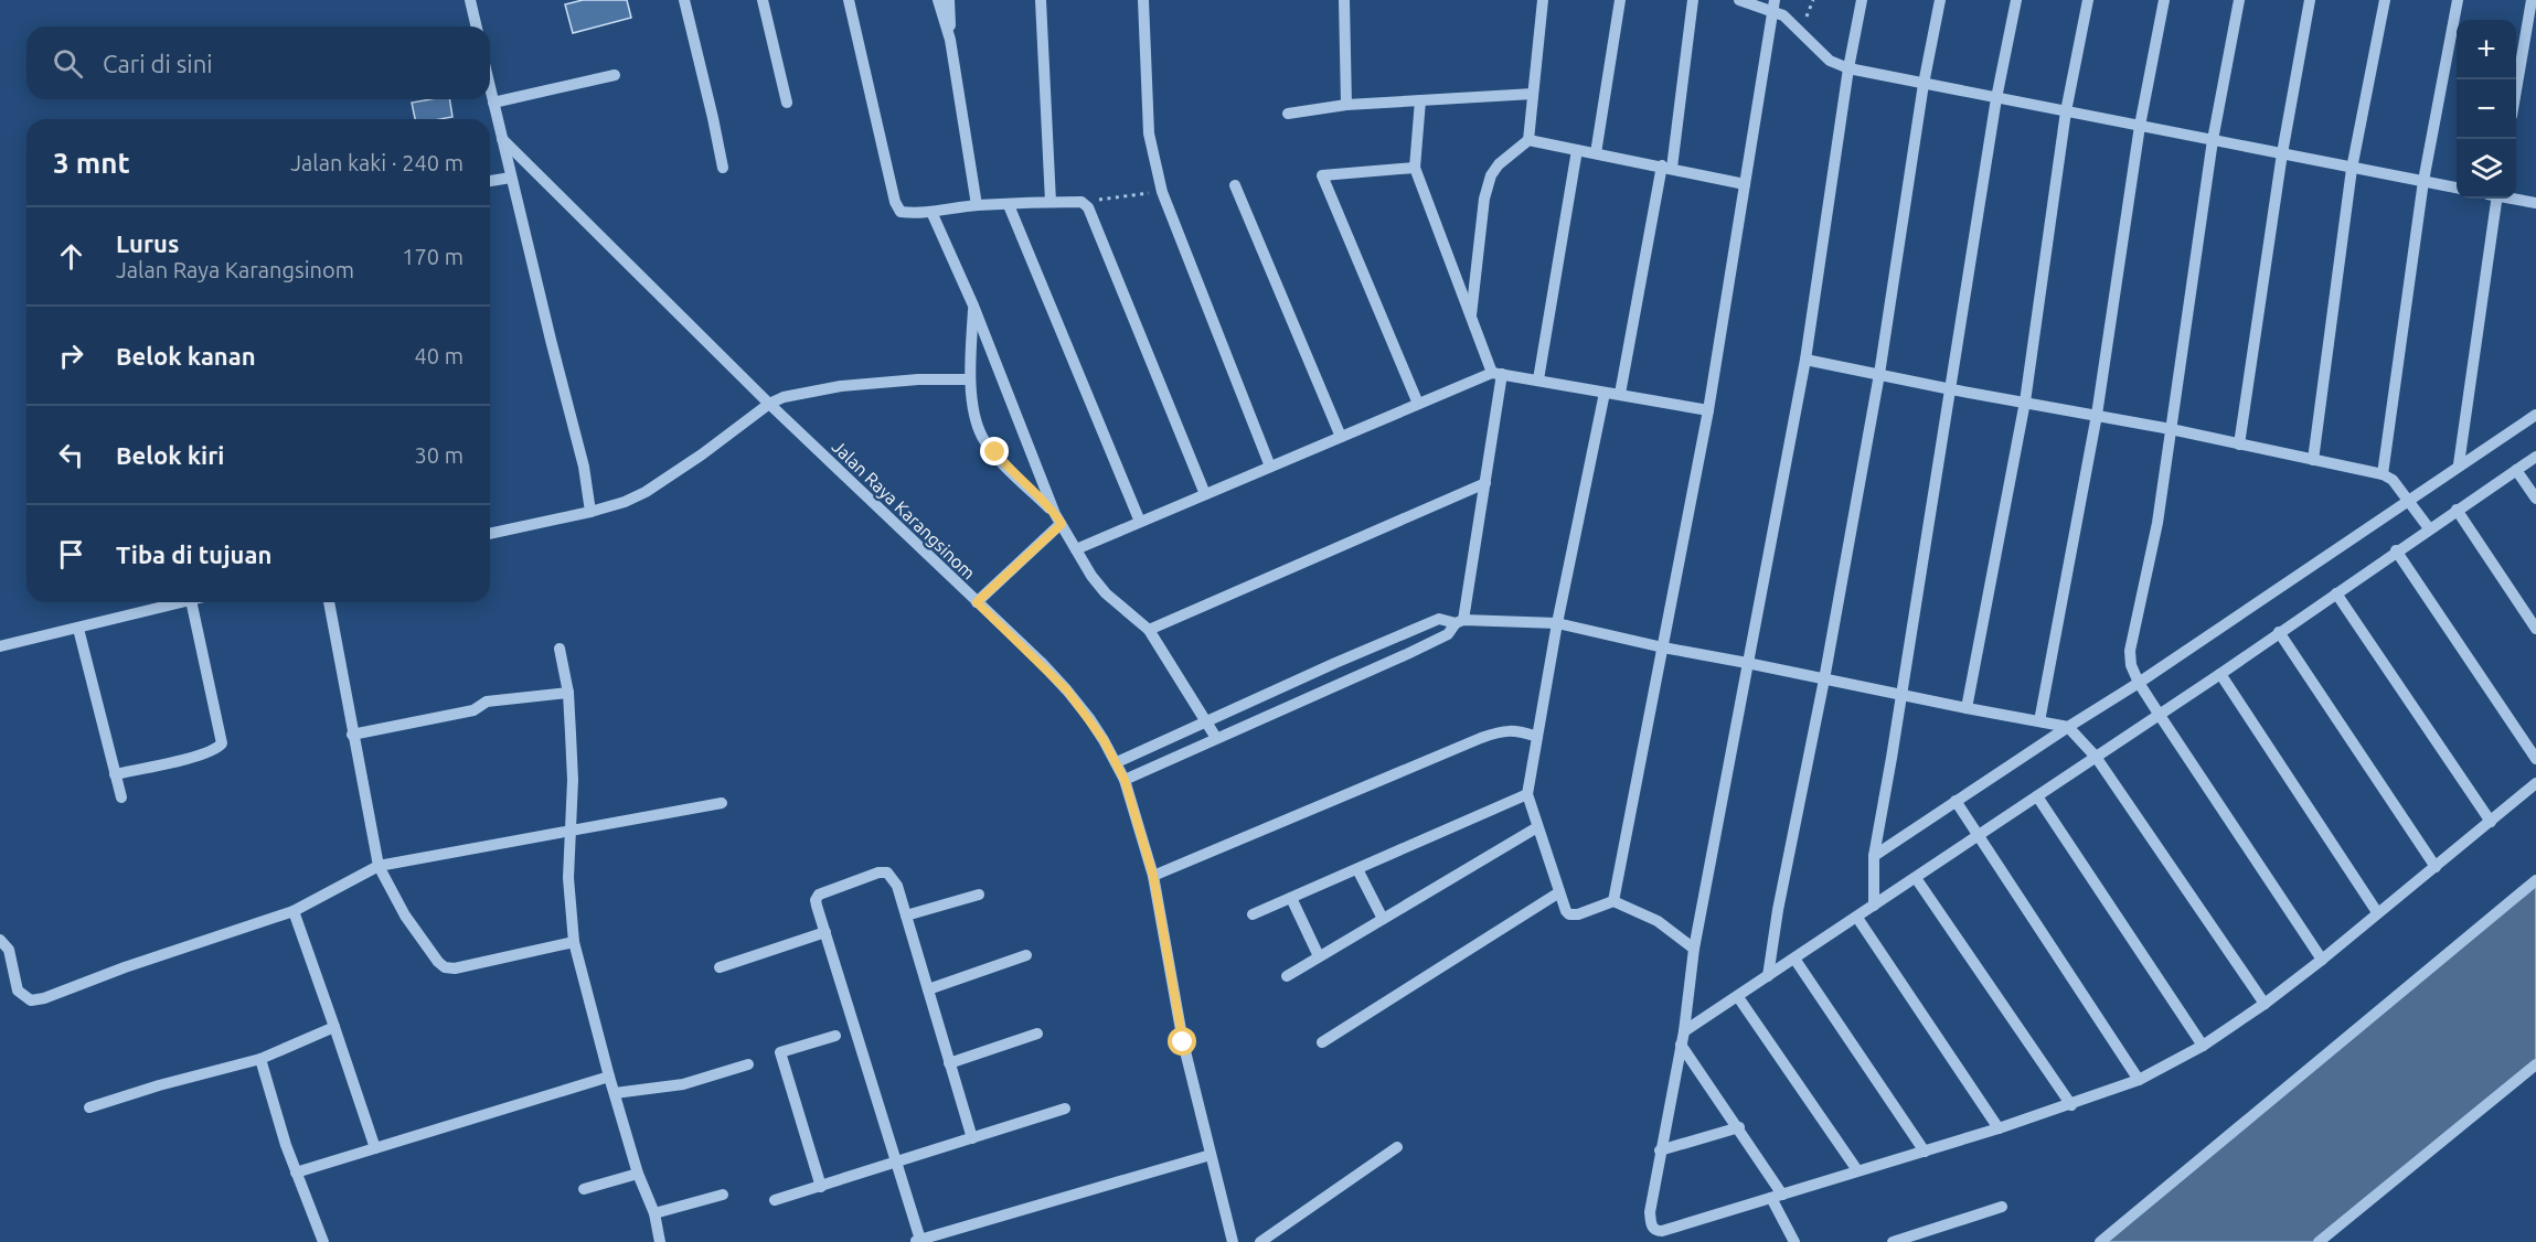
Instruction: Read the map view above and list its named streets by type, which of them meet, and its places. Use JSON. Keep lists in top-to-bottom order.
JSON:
{
  "streets": {
    "street": ["Jalan Raya Karangsinom"]
  },
  "page": {
    "map_buttons": ["+", "−"],
    "search": "Cari di sini",
    "heading": ["3 mnt", "Jalan kaki · 240 m"],
    "list": [
      ["Lurus", "Jalan Raya Karangsinom", "170 m"],
      ["Belok kanan", "40 m"],
      ["Belok kiri", "30 m"],
      "Tiba di tujuan"
    ]
  }
}
